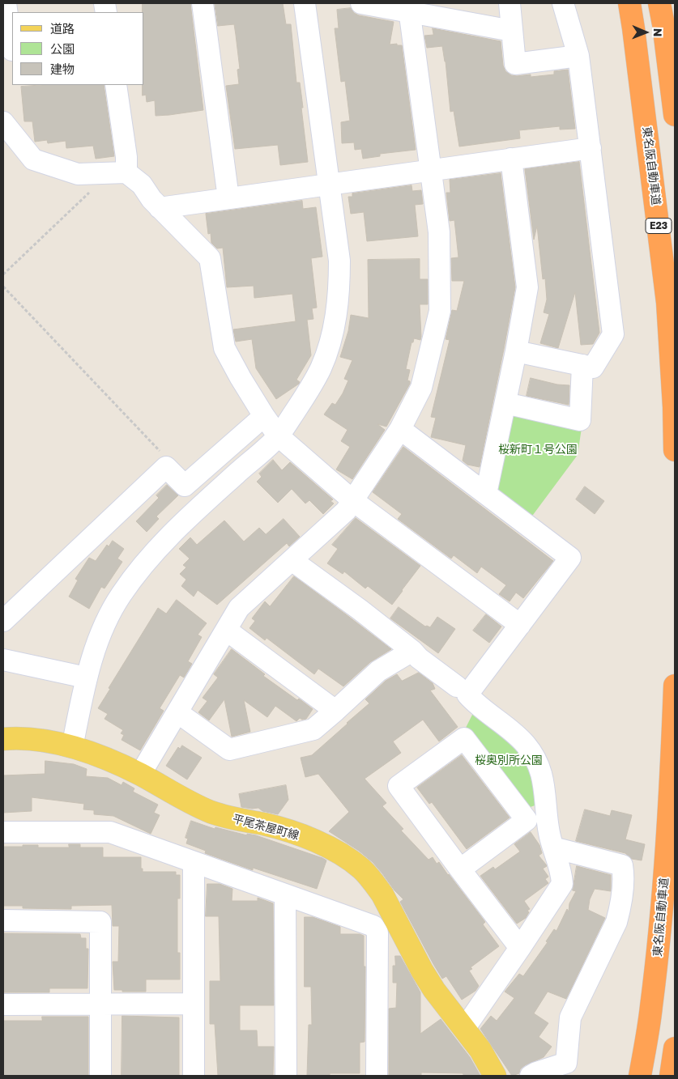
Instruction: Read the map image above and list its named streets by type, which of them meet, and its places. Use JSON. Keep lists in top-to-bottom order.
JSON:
{
  "streets": {
    "highway": ["東名阪自動車道", "E23"],
    "main road": ["平尾茶屋町線"]
  },
  "parks": ["桜新町１号公園", "桜奥別所公園"],
  "legend": ["道路", "公園", "建物"],
  "north": "right"
}
